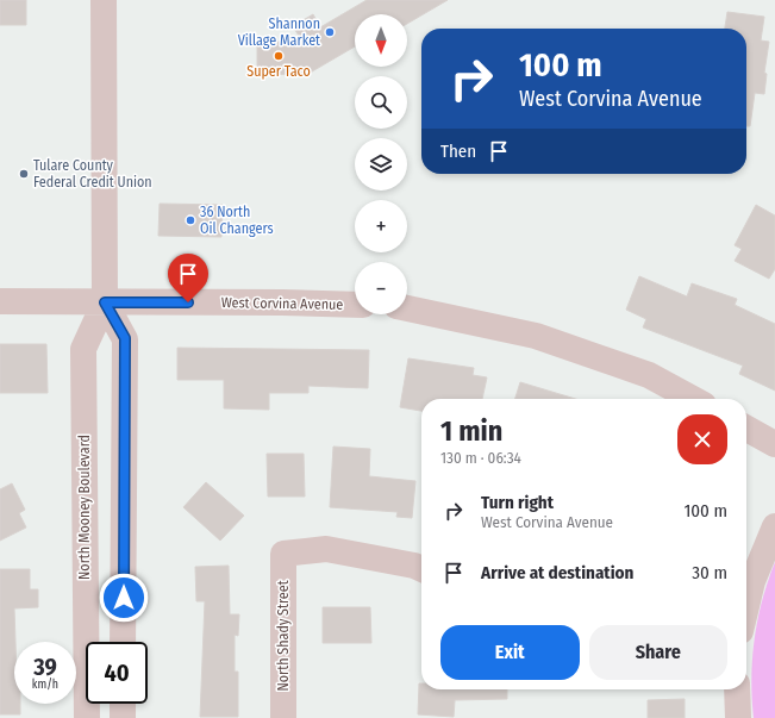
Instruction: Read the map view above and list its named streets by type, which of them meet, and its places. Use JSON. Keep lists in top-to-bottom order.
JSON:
{
  "streets": {
    "street": ["West Corvina Avenue", "North Mooney Boulevard", "North Shady Street"]
  },
  "crossings": [
    ["West Corvina Avenue", "North Mooney Boulevard"]
  ],
  "places": [
    "Shannon Village Market",
    "Super Taco",
    "Tulare County Federal Credit Union",
    "36 North Oil Changers"
  ],
  "north": "bottom",
  "page": {
    "map_buttons": ["+", "−"],
    "turn": ["100 m", "West Corvina Avenue"],
    "then": "Then",
    "heading": ["1 min", "130 m · 06:34"],
    "list": [
      {
        "name": "Turn right",
        "note": "West Corvina Avenue",
        "value": "100 m"
      },
      {
        "name": "Arrive at destination",
        "value": "30 m"
      }
    ],
    "buttons": ["Exit", "Share"],
    "speed": "39 km/h",
    "limit": "40"
  }
}
